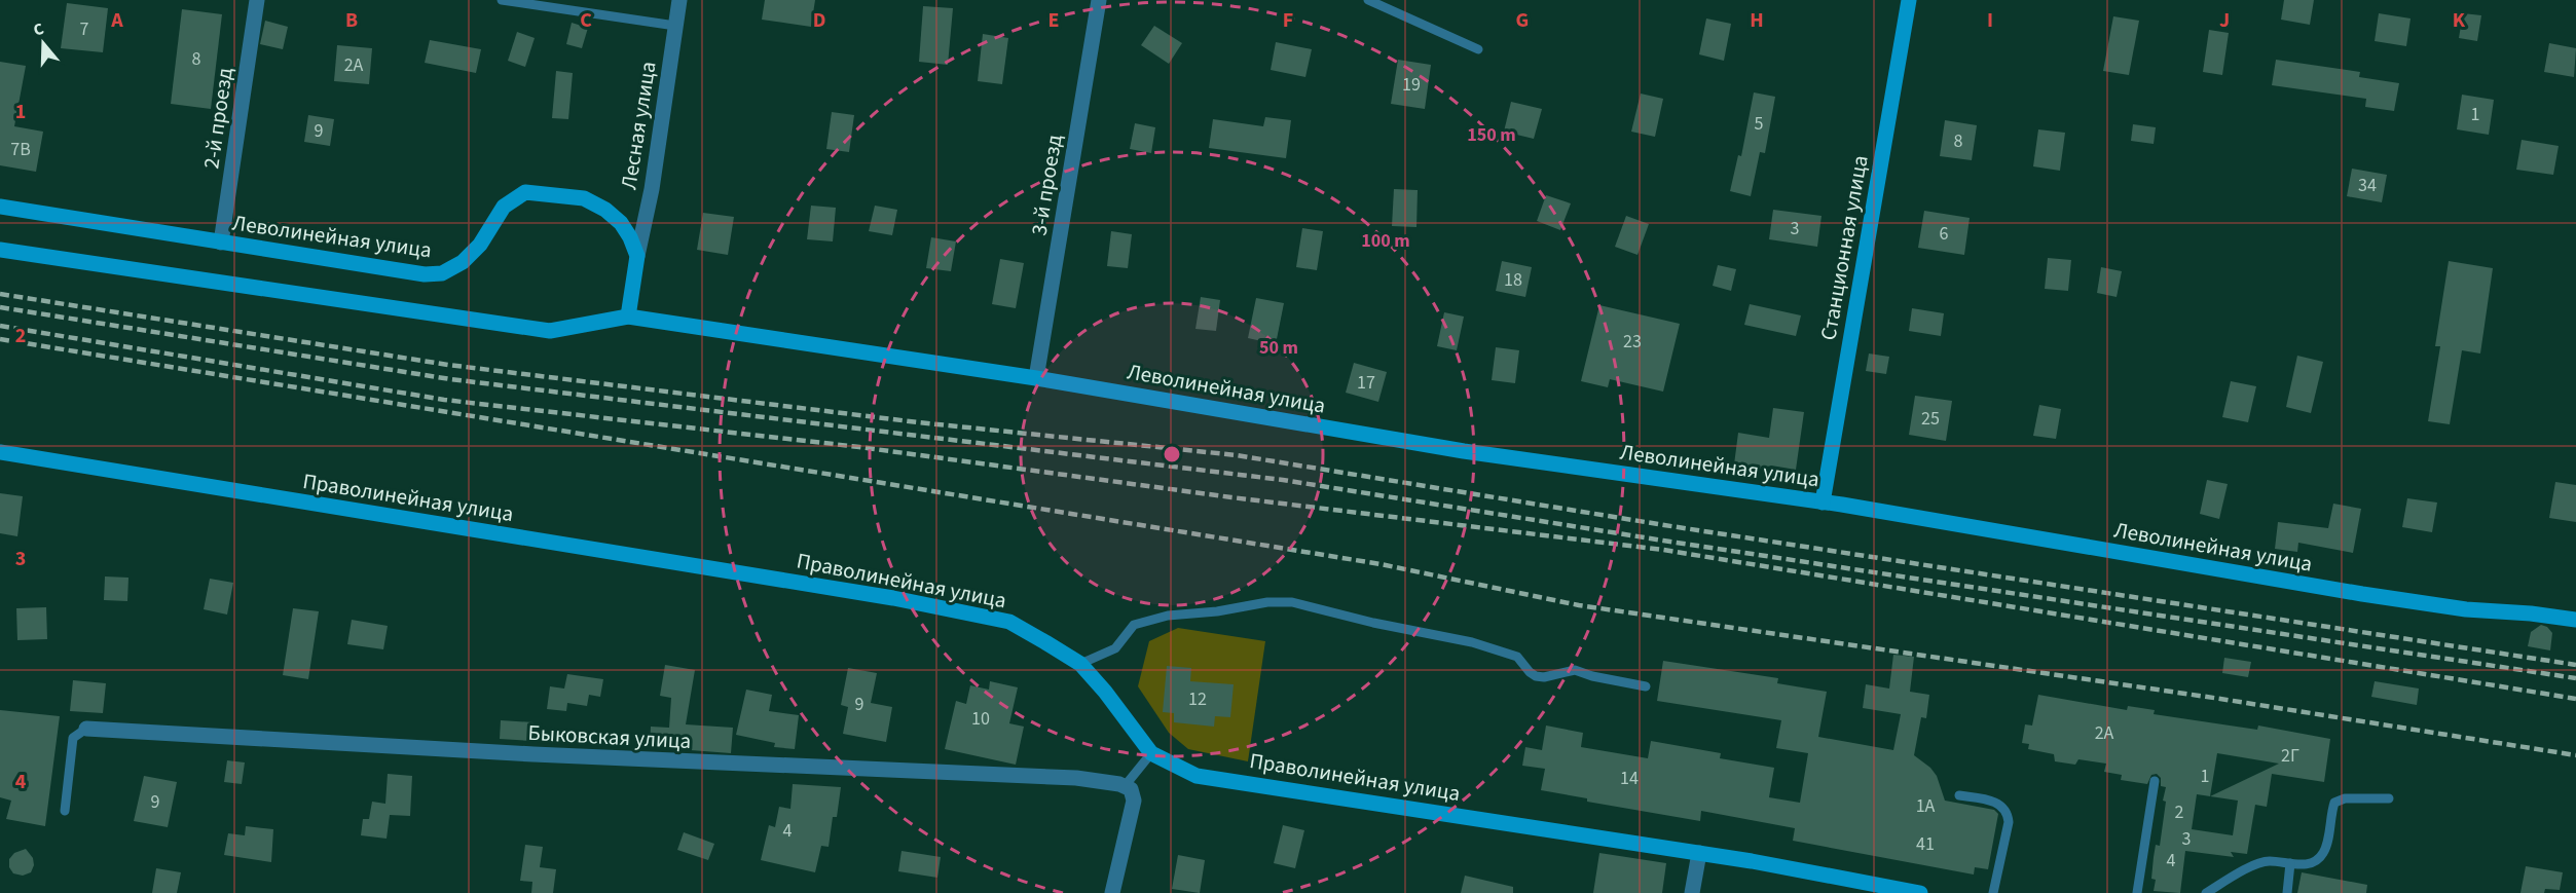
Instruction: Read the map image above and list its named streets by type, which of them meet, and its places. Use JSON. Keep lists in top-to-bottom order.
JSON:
{
  "streets": {
    "main road": ["Леволинейная улица", "Станционная улица", "Праволинейная улица"],
    "street": [
      "2-й проезд",
      "Лесная улица",
      "3-й проезд",
      "Быковская улица"
    ]
  },
  "crossings": [
    ["2-й проезд", "Леволинейная улица"],
    ["Лесная улица", "Леволинейная улица"],
    ["3-й проезд", "Леволинейная улица"],
    ["Леволинейная улица", "Станционная улица"]
  ],
  "house_numbers": [
    "7",
    "8",
    "2А",
    "19",
    "1",
    "5",
    "9",
    "8",
    "7В",
    "34",
    "3",
    "6",
    "18",
    "23",
    "17",
    "25",
    "12",
    "9",
    "10",
    "2А",
    "2Г",
    "1",
    "14",
    "9",
    "1А",
    "2",
    "4",
    "3",
    "41",
    "4"
  ],
  "north": "top",
  "grid": {
    "columns": [
      "A",
      "B",
      "C",
      "D",
      "E",
      "F",
      "G",
      "H",
      "I",
      "J",
      "K"
    ],
    "rows": [
      "1",
      "2",
      "3",
      "4"
    ]
  },
  "rings": ["150 m", "100 m", "50 m"]
}
